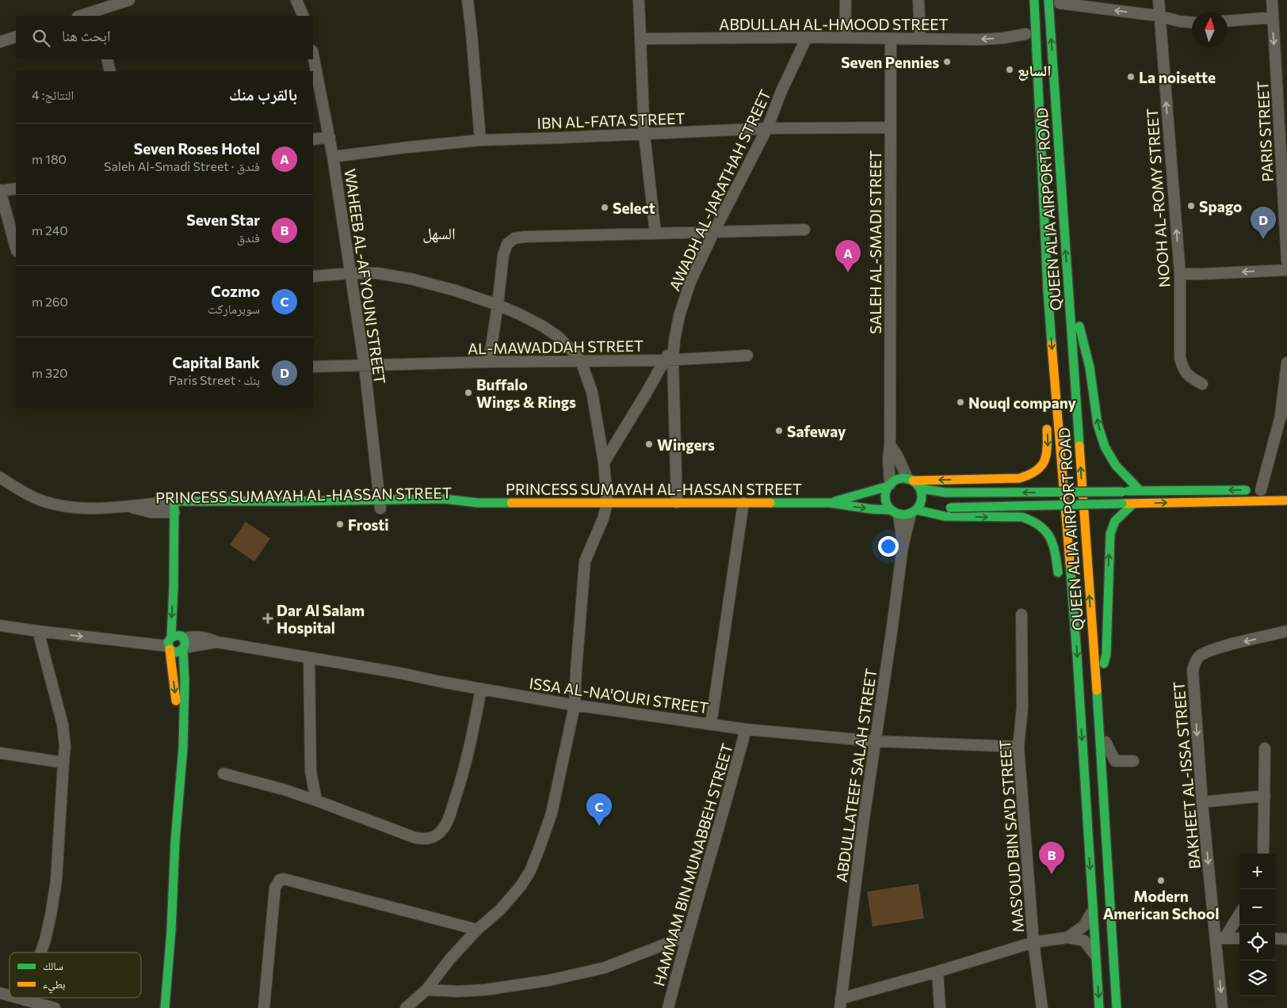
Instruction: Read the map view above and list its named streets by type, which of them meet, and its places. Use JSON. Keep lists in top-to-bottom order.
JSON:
{
  "streets": {
    "main road": ["QUEEN ALIA AIRPORT ROAD", "PRINCESS SUMAYAH AL-HASSAN STREET"],
    "street": [
      "ABDULLAH AL-HMOOD STREET",
      "IBN AL-FATA STREET",
      "PARIS STREET",
      "AWADH AL-JARATHAH STREET",
      "NOOH AL-ROMY STREET",
      "SALEH AL-SMADI STREET",
      "WAHEEB AL-AFYOUNI STREET",
      "AL-MAWADDAH STREET",
      "ISSA AL-NA'OURI STREET",
      "ABDULLATEEF SALAH STREET",
      "BAKHEET AL-ISSA STREET",
      "MAS'OUD BIN SA'D STREET",
      "HAMMAM BIN MUNABBEH STREET"
    ]
  },
  "crossings": [
    ["ABDULLAH AL-HMOOD STREET", "AWADH AL-JARATHAH STREET"],
    ["ABDULLAH AL-HMOOD STREET", "SALEH AL-SMADI STREET"],
    ["IBN AL-FATA STREET", "AWADH AL-JARATHAH STREET"],
    ["IBN AL-FATA STREET", "SALEH AL-SMADI STREET"],
    ["IBN AL-FATA STREET", "WAHEEB AL-AFYOUNI STREET"],
    ["AWADH AL-JARATHAH STREET", "AL-MAWADDAH STREET"],
    ["AWADH AL-JARATHAH STREET", "PRINCESS SUMAYAH AL-HASSAN STREET"],
    ["SALEH AL-SMADI STREET", "PRINCESS SUMAYAH AL-HASSAN STREET"],
    ["SALEH AL-SMADI STREET", "ABDULLATEEF SALAH STREET"],
    ["WAHEEB AL-AFYOUNI STREET", "AL-MAWADDAH STREET"],
    ["WAHEEB AL-AFYOUNI STREET", "PRINCESS SUMAYAH AL-HASSAN STREET"],
    ["PRINCESS SUMAYAH AL-HASSAN STREET", "ABDULLATEEF SALAH STREET"],
    ["ISSA AL-NA'OURI STREET", "ABDULLATEEF SALAH STREET"],
    ["ISSA AL-NA'OURI STREET", "MAS'OUD BIN SA'D STREET"],
    ["ISSA AL-NA'OURI STREET", "HAMMAM BIN MUNABBEH STREET"]
  ],
  "one_way": ["PARIS STREET", "NOOH AL-ROMY STREET"],
  "districts": ["السهل"],
  "places": {
    "other": [
      "Seven Pennies",
      "السابع",
      "La noisette",
      "Spago",
      "Select",
      "Buffalo Wings & Rings",
      "Nouql company",
      "Safeway",
      "Wingers",
      "Frosti",
      "Modern American School"
    ],
    "health": ["Dar Al Salam Hospital"]
  },
  "legend": ["سالك", "بطيء"],
  "north": "top",
  "page": {
    "search": "ابحث هنا",
    "heading": ["بالقرب منك", "النتائج: 4"],
    "list": [
      {
        "mark": "A",
        "name": "Seven Roses Hotel",
        "note": "فندق · Saleh Al-Smadi Street",
        "value": "180 m"
      },
      {
        "mark": "B",
        "name": "Seven Star",
        "note": "فندق",
        "value": "240 m"
      },
      {
        "mark": "C",
        "name": "Cozmo",
        "note": "سوبرماركت",
        "value": "260 m"
      },
      {
        "mark": "D",
        "name": "Capital Bank",
        "note": "بنك · Paris Street",
        "value": "320 m"
      }
    ],
    "pins": [
      "D",
      "A",
      "C",
      "B"
    ],
    "map_buttons": ["+", "−"]
  }
}
